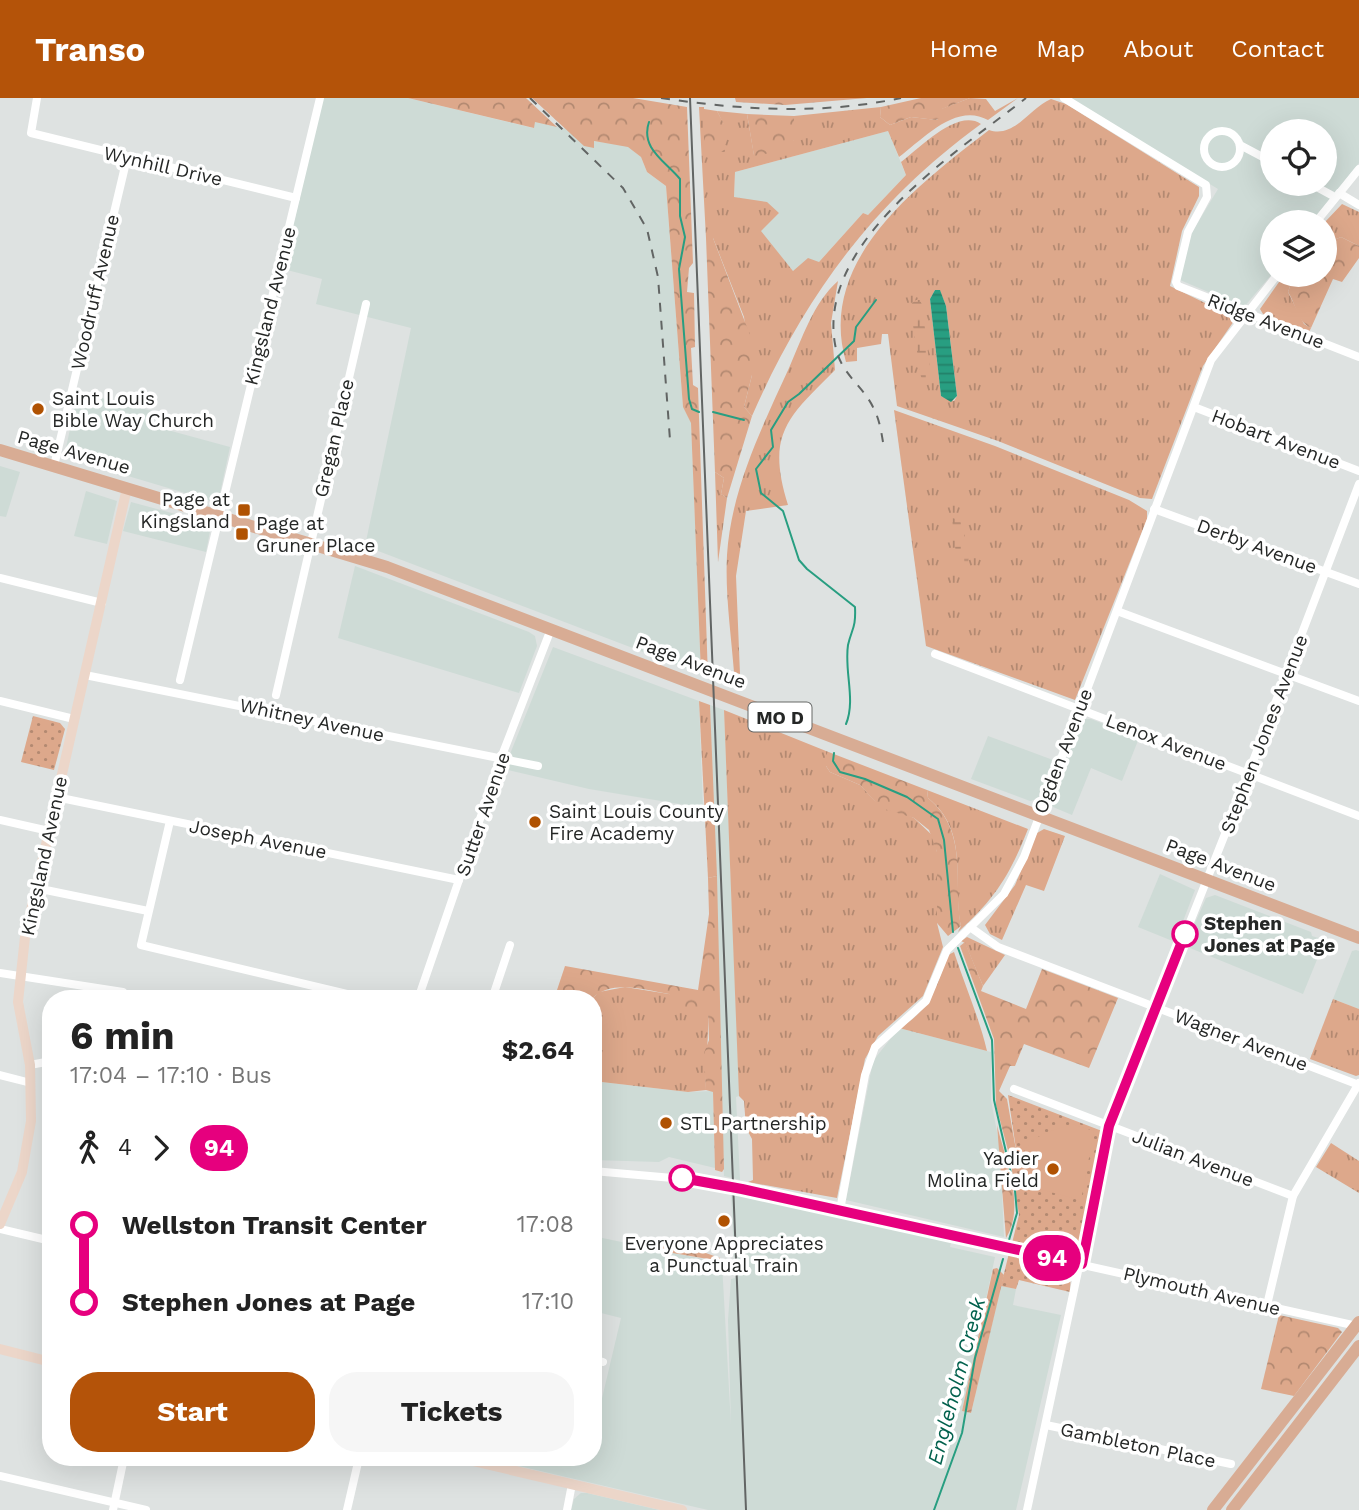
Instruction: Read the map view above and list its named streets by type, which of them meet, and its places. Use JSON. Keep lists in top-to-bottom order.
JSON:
{
  "streets": {
    "main road": ["Page Avenue", "MO D"],
    "street": [
      "Wynhill Drive",
      "Woodruff Avenue",
      "Kingsland Avenue",
      "Ridge Avenue",
      "Gregan Place",
      "Hobart Avenue",
      "Derby Avenue",
      "Whitney Avenue",
      "Stephen Jones Avenue",
      "Lenox Avenue",
      "Ogden Avenue",
      "Sutter Avenue",
      "Joseph Avenue",
      "Wagner Avenue",
      "Julian Avenue",
      "Plymouth Avenue",
      "Gambleton Place"
    ]
  },
  "crossings": [
    ["Wynhill Drive", "Woodruff Avenue"],
    ["Wynhill Drive", "Kingsland Avenue"],
    ["Woodruff Avenue", "Page Avenue"],
    ["Kingsland Avenue", "Page Avenue"],
    ["Kingsland Avenue", "Whitney Avenue"],
    ["Kingsland Avenue", "Joseph Avenue"],
    ["Ridge Avenue", "Ogden Avenue"],
    ["Gregan Place", "Page Avenue"],
    ["Hobart Avenue", "Ogden Avenue"],
    ["Page Avenue", "Stephen Jones Avenue"],
    ["Page Avenue", "Ogden Avenue"],
    ["Page Avenue", "Sutter Avenue"],
    ["Derby Avenue", "Stephen Jones Avenue"],
    ["Derby Avenue", "Ogden Avenue"],
    ["Whitney Avenue", "Sutter Avenue"],
    ["Stephen Jones Avenue", "Lenox Avenue"],
    ["Stephen Jones Avenue", "Wagner Avenue"],
    ["Stephen Jones Avenue", "Julian Avenue"],
    ["Stephen Jones Avenue", "Plymouth Avenue"],
    ["Stephen Jones Avenue", "Gambleton Place"],
    ["Lenox Avenue", "Ogden Avenue"],
    ["Ogden Avenue", "Wagner Avenue"],
    ["Ogden Avenue", "Plymouth Avenue"],
    ["Sutter Avenue", "Joseph Avenue"]
  ],
  "water": ["Engleholm Creek"],
  "places": {
    "other": [
      "Saint Louis Bible Way Church",
      "Saint Louis County Fire Academy",
      "Stephen Jones at Page",
      "STL Partnership",
      "Yadier Molina Field",
      "Everyone Appreciates a Punctual Train"
    ],
    "transit": ["Page at Kingsland", "Page at Gruner Place"]
  },
  "lines": ["bus line 94"],
  "page": {
    "header": "Transo",
    "nav": [
      "Home",
      "Map",
      "About",
      "Contact"
    ],
    "on_map": "94",
    "heading": ["6 min", "17:04 – 17:10 · Bus", "$2.64"],
    "legs": ["4", "94"],
    "list": [
      {
        "name": "Wellston Transit Center",
        "value": "17:08"
      },
      {
        "name": "Stephen Jones at Page",
        "value": "17:10"
      }
    ],
    "buttons": ["Start", "Tickets"]
  }
}
